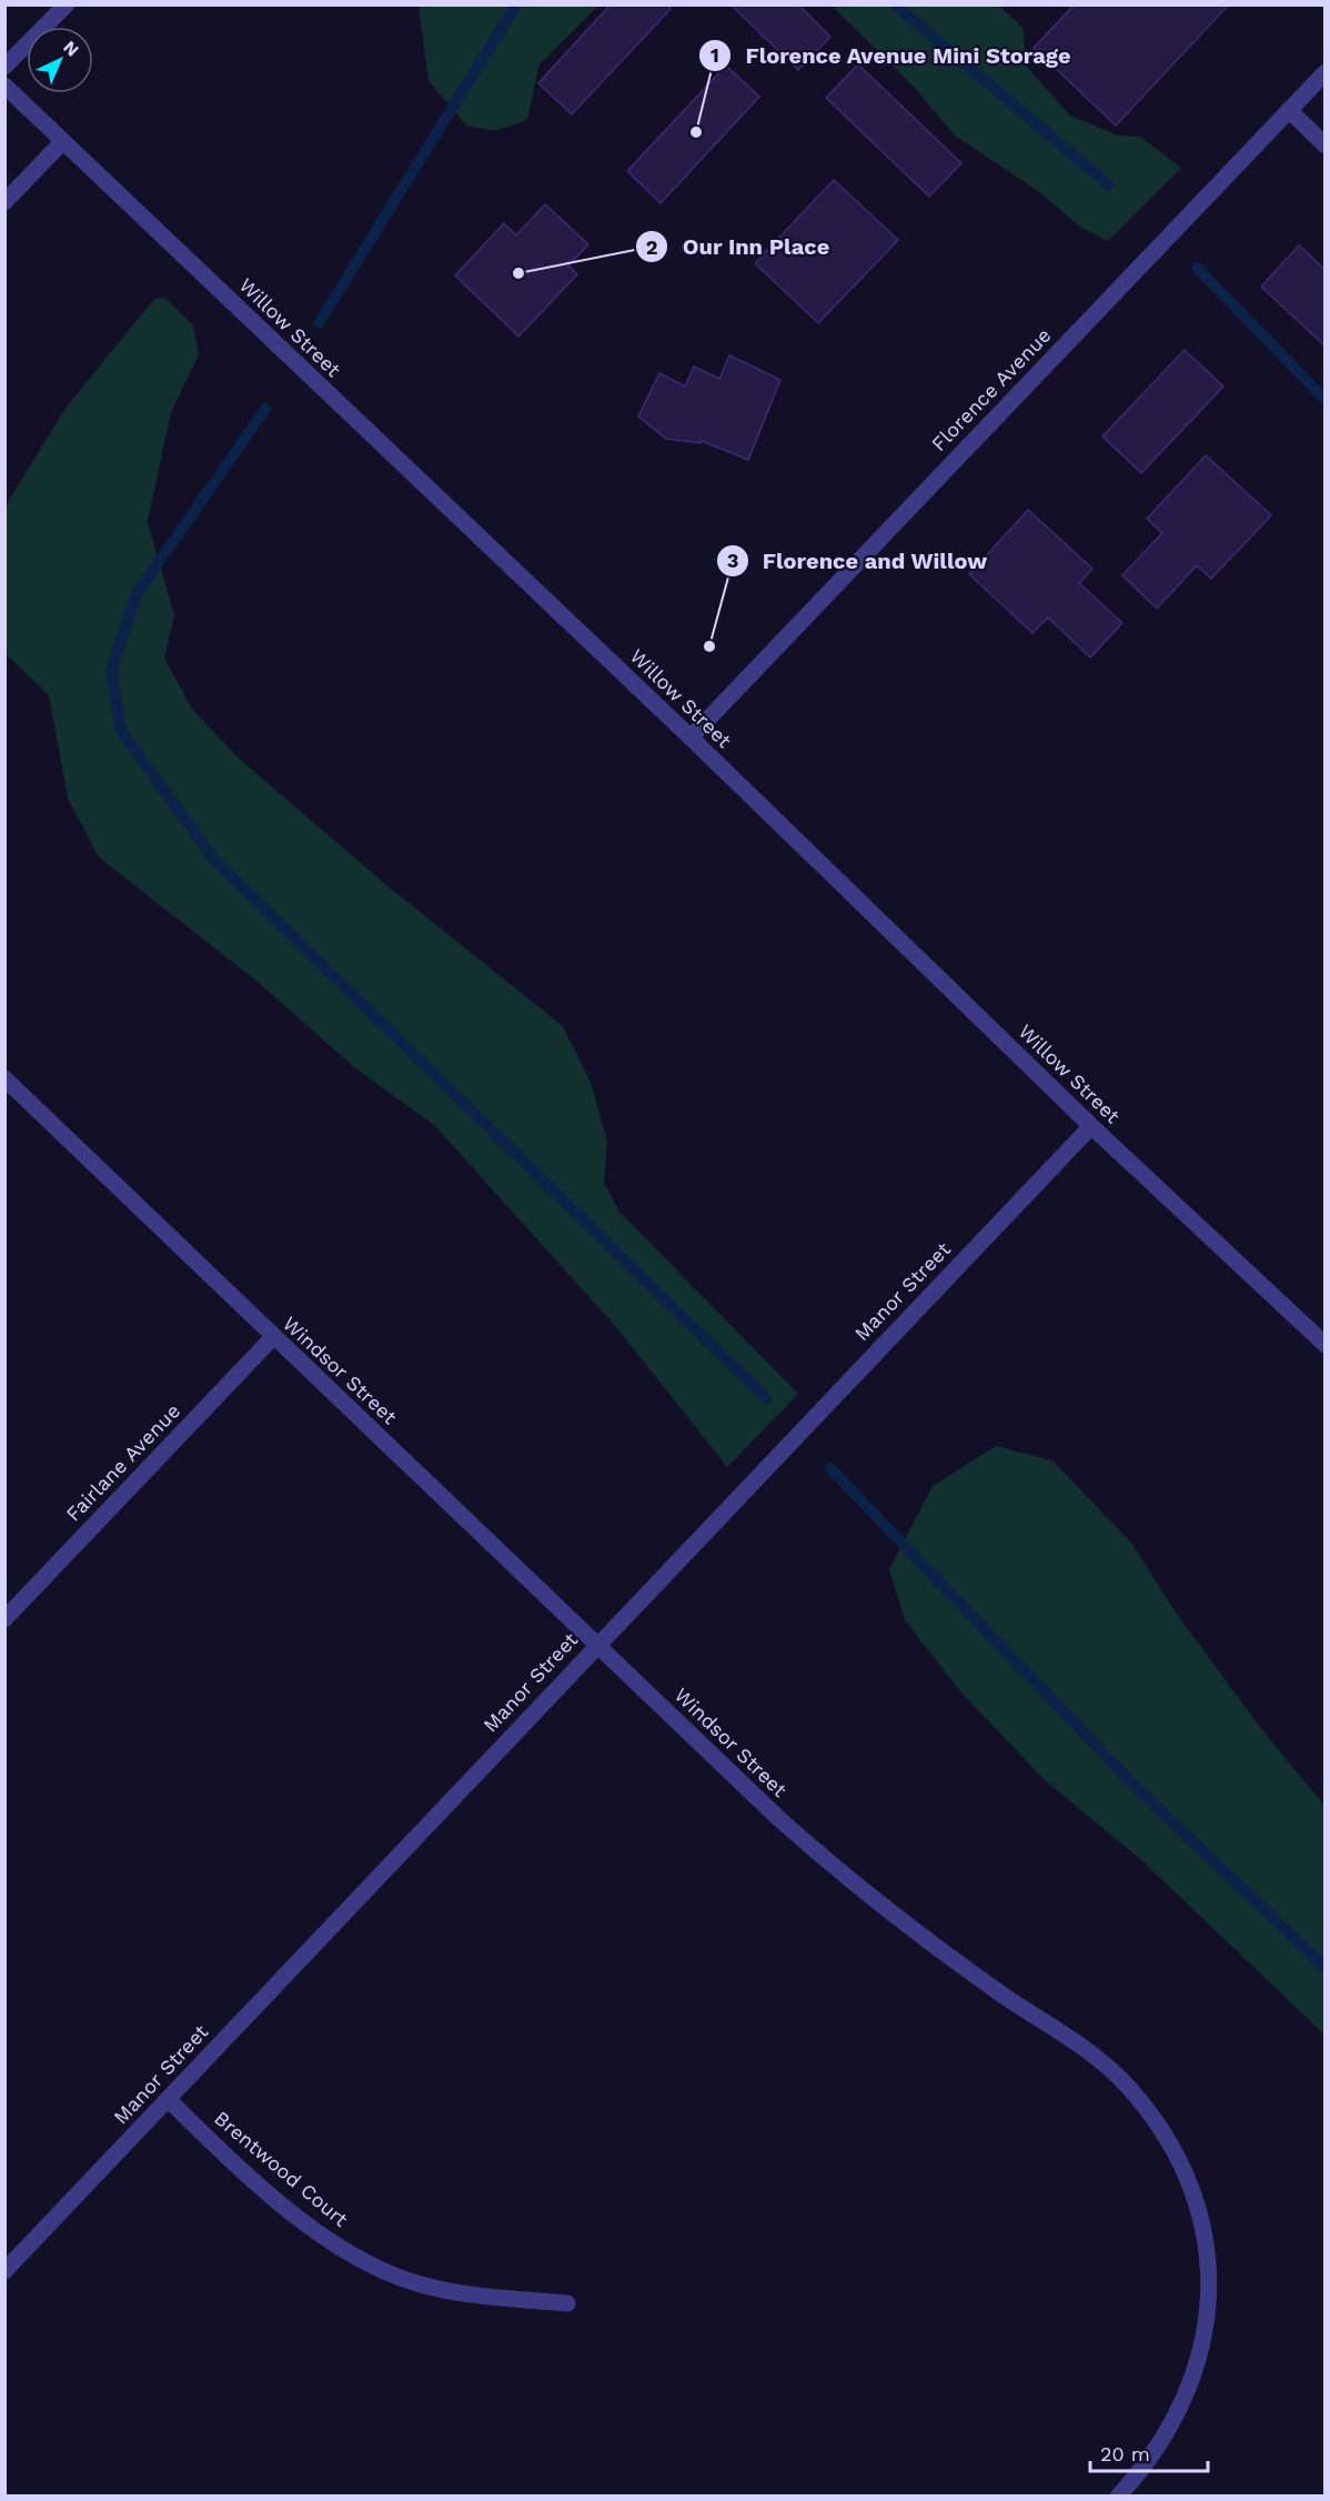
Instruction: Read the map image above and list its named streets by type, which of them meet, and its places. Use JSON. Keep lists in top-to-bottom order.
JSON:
{
  "streets": {
    "street": [
      "Willow Street",
      "Florence Avenue",
      "Manor Street",
      "Windsor Street",
      "Fairlane Avenue",
      "Brentwood Court"
    ]
  },
  "crossings": [
    ["Willow Street", "Florence Avenue"],
    ["Willow Street", "Manor Street"],
    ["Manor Street", "Windsor Street"],
    ["Manor Street", "Brentwood Court"],
    ["Windsor Street", "Fairlane Avenue"]
  ],
  "places": ["Florence Avenue Mini Storage", "Our Inn Place", "Florence and Willow"],
  "scale_bar": "20 m",
  "north": "top right"
}
